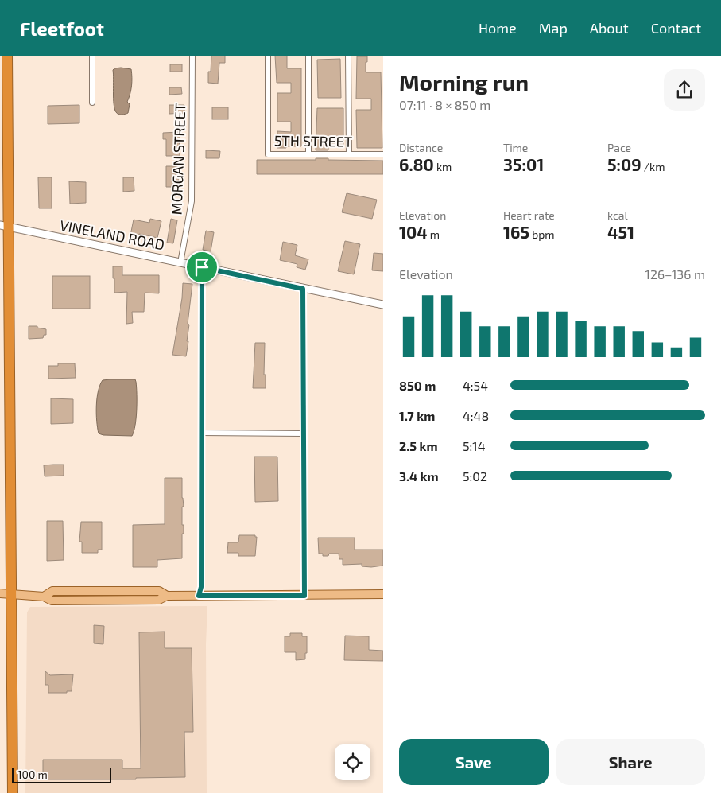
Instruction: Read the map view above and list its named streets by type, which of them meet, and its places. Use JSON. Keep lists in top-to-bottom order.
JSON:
{
  "streets": {
    "main road": ["VINELAND ROAD"],
    "street": ["5TH STREET", "MORGAN STREET"]
  },
  "crossings": [
    ["MORGAN STREET", "VINELAND ROAD"]
  ],
  "scale_bar": "100 m",
  "page": {
    "header": "Fleetfoot",
    "nav": [
      "Home",
      "Map",
      "About",
      "Contact"
    ],
    "heading": ["Morning run", "07:11 · 8 × 850 m"],
    "stats": [
      ["Distance", "6.80 km"],
      ["Time", "35:01"],
      ["Pace", "5:09 /km"],
      ["Elevation", "104 m"],
      ["Heart rate", "165 bpm"],
      ["kcal", "451"]
    ],
    "chart": ["Elevation", "126–136 m"],
    "list": [
      {
        "name": "850 m",
        "note": "4:54"
      },
      {
        "name": "1.7 km",
        "note": "4:48"
      },
      {
        "name": "2.5 km",
        "note": "5:14"
      },
      {
        "name": "3.4 km",
        "note": "5:02"
      }
    ],
    "buttons": ["Save", "Share"],
    "scale": "100 m"
  }
}
